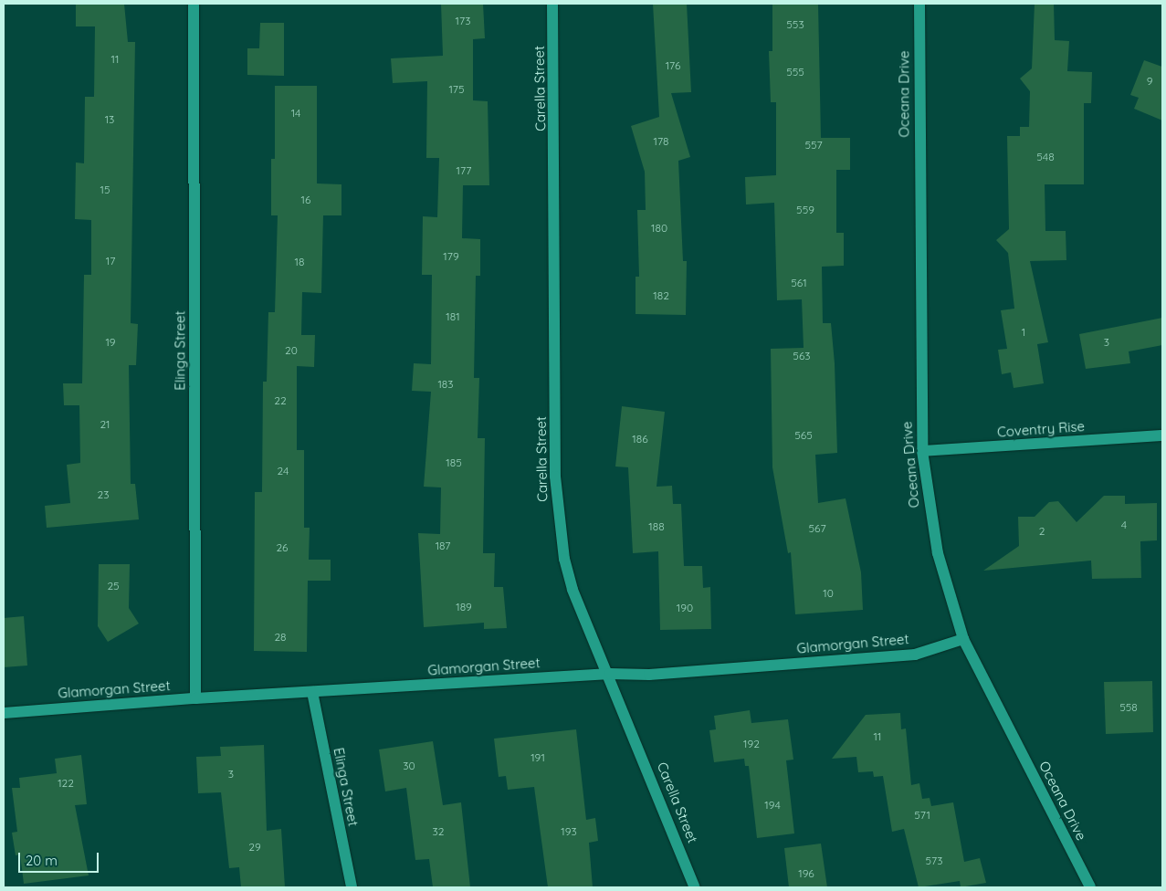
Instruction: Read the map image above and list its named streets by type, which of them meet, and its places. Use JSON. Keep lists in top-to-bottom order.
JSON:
{
  "streets": {
    "street": [
      "Carella Street",
      "Oceana Drive",
      "Elinga Street",
      "Coventry Rise",
      "Glamorgan Street"
    ]
  },
  "crossings": [
    ["Carella Street", "Glamorgan Street"],
    ["Oceana Drive", "Coventry Rise"],
    ["Oceana Drive", "Glamorgan Street"],
    ["Elinga Street", "Glamorgan Street"]
  ],
  "house_numbers": [
    "173",
    "553",
    "11",
    "176",
    "555",
    "9",
    "175",
    "14",
    "13",
    "178",
    "557",
    "548",
    "177",
    "15",
    "16",
    "559",
    "180",
    "179",
    "17",
    "18",
    "561",
    "182",
    "181",
    "1",
    "19",
    "3",
    "20",
    "563",
    "183",
    "22",
    "21",
    "565",
    "186",
    "185",
    "24",
    "23",
    "4",
    "188",
    "567",
    "2",
    "187",
    "26",
    "25",
    "10",
    "189",
    "190",
    "28",
    "558",
    "11",
    "192",
    "191",
    "30",
    "3",
    "122",
    "194",
    "571",
    "32",
    "193",
    "29",
    "573",
    "196"
  ],
  "scale_bar": "20 m"
}
